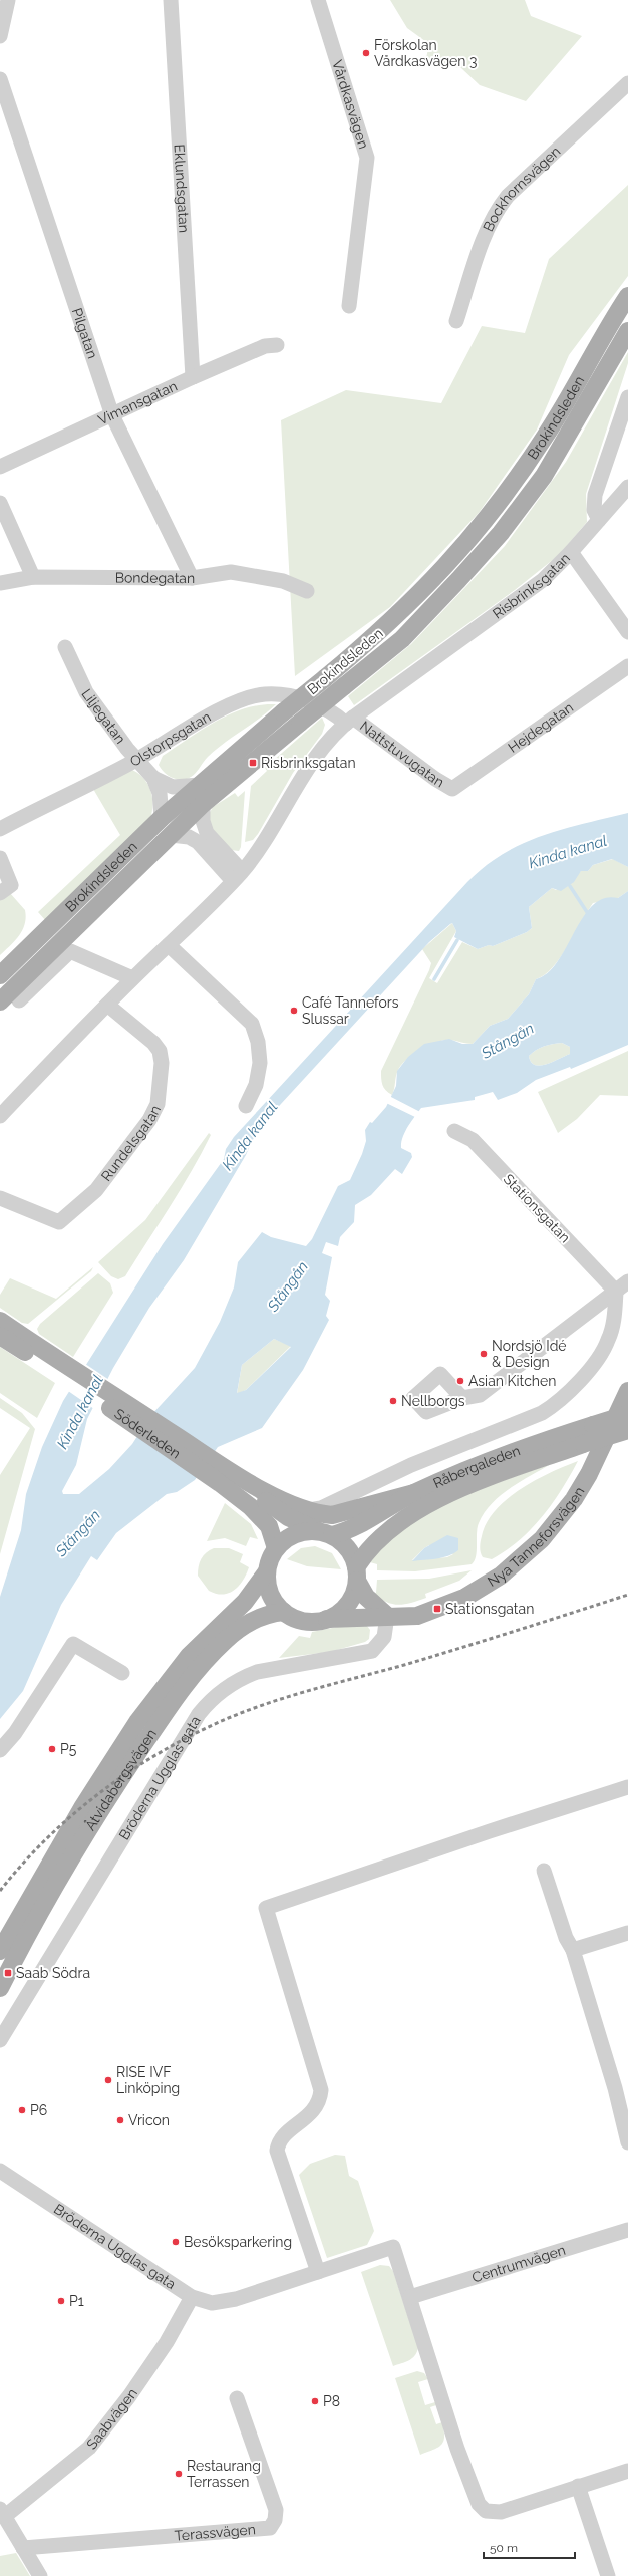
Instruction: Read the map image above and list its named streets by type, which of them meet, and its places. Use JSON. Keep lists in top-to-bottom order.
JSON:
{
  "streets": {
    "main road": [
      "Brokindsleden",
      "Söderleden",
      "Råbergaleden",
      "Nya Tanneforsvägen",
      "Åtvidabergsvägen"
    ],
    "street": [
      "Vårdkasvägen",
      "Eklundsgatan",
      "Bockhornsvägen",
      "Pilgatan",
      "Vimansgatan",
      "Bondegatan",
      "Risbrinksgatan",
      "Liljegatan",
      "Hejdegatan",
      "Olstorpsgatan",
      "Nattstuvugatan",
      "Rundelsgatan",
      "Stationsgatan",
      "Bröderna Ugglas gata",
      "Centrumvägen",
      "Saabvägen",
      "Terassvägen"
    ]
  },
  "crossings": [
    ["Eklundsgatan", "Vimansgatan"],
    ["Pilgatan", "Vimansgatan"],
    ["Pilgatan", "Bondegatan"],
    ["Brokindsleden", "Liljegatan"],
    ["Risbrinksgatan", "Olstorpsgatan"],
    ["Risbrinksgatan", "Nattstuvugatan"],
    ["Liljegatan", "Olstorpsgatan"],
    ["Hejdegatan", "Nattstuvugatan"],
    ["Olstorpsgatan", "Nattstuvugatan"],
    ["Söderleden", "Råbergaleden"],
    ["Söderleden", "Nya Tanneforsvägen"],
    ["Söderleden", "Åtvidabergsvägen"],
    ["Råbergaleden", "Nya Tanneforsvägen"],
    ["Råbergaleden", "Åtvidabergsvägen"],
    ["Nya Tanneforsvägen", "Bröderna Ugglas gata"],
    ["Nya Tanneforsvägen", "Åtvidabergsvägen"],
    ["Bröderna Ugglas gata", "Centrumvägen"],
    ["Bröderna Ugglas gata", "Saabvägen"]
  ],
  "water": ["Kinda kanal", "Stångån"],
  "places": {
    "other": [
      "Förskolan Vårdkasvägen 3",
      "Café Tannefors Slussar",
      "Nordsjö Idé & Design",
      "Asian Kitchen",
      "Nellborgs",
      "P5",
      "RISE IVF Linköping",
      "P6",
      "Vricon",
      "Besöksparkering",
      "P1",
      "P8",
      "Restaurang Terrassen"
    ],
    "transit": ["Risbrinksgatan", "Stationsgatan", "Saab Södra"]
  },
  "scale_bar": "50 m"
}
